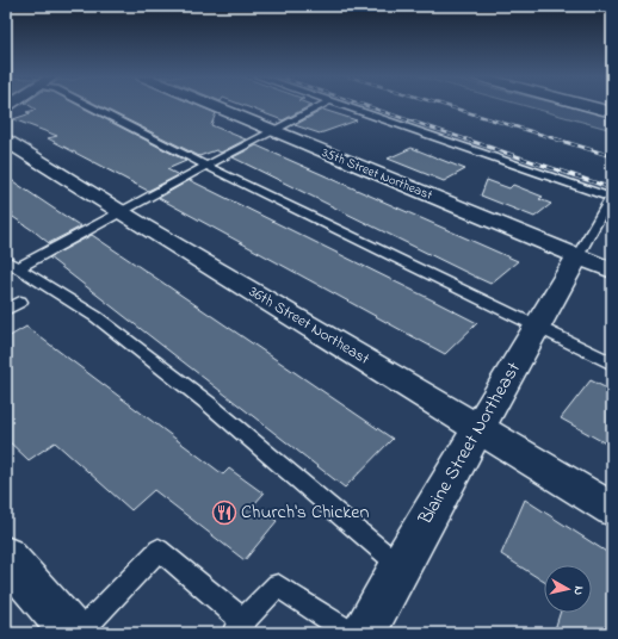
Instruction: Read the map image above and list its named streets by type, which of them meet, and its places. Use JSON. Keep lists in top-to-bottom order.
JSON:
{
  "streets": {
    "main road": ["35th Street Northeast", "36th Street Northeast", "Blaine Street Northeast"]
  },
  "crossings": [
    ["35th Street Northeast", "Blaine Street Northeast"],
    ["36th Street Northeast", "Blaine Street Northeast"]
  ],
  "places": {
    "restaurant": ["Church's Chicken"]
  },
  "north": "right"
}
